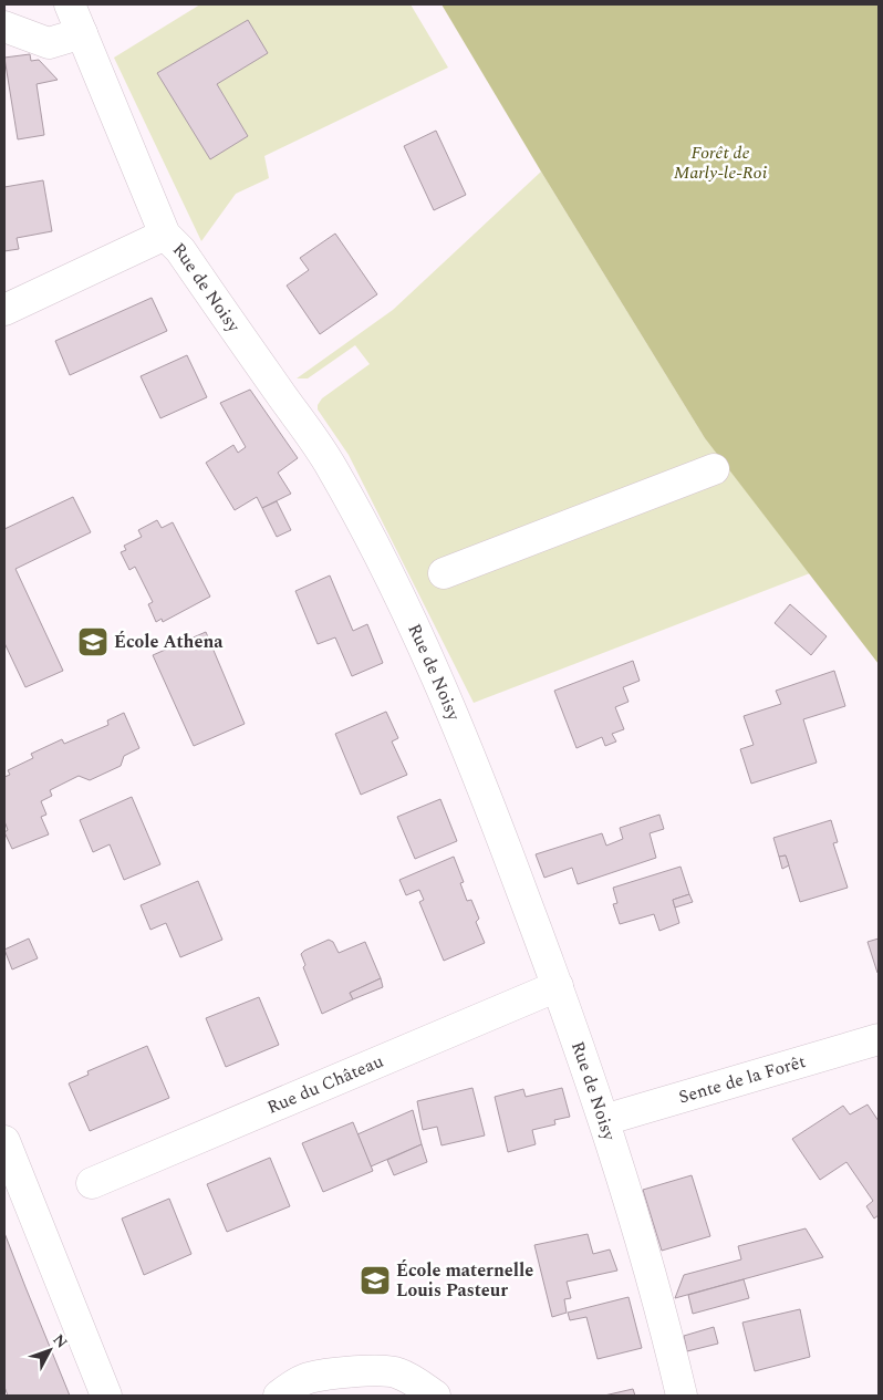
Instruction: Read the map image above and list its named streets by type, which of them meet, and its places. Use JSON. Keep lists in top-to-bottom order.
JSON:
{
  "streets": {
    "street": ["Rue de Noisy", "Sente de la Forêt", "Rue du Château"]
  },
  "crossings": [
    ["Rue de Noisy", "Sente de la Forêt"],
    ["Rue de Noisy", "Rue du Château"]
  ],
  "parks": ["Forêt de Marly-le-Roi"],
  "places": {
    "school or university": ["École Athena", "École maternelle Louis Pasteur"]
  },
  "north": "top right"
}
